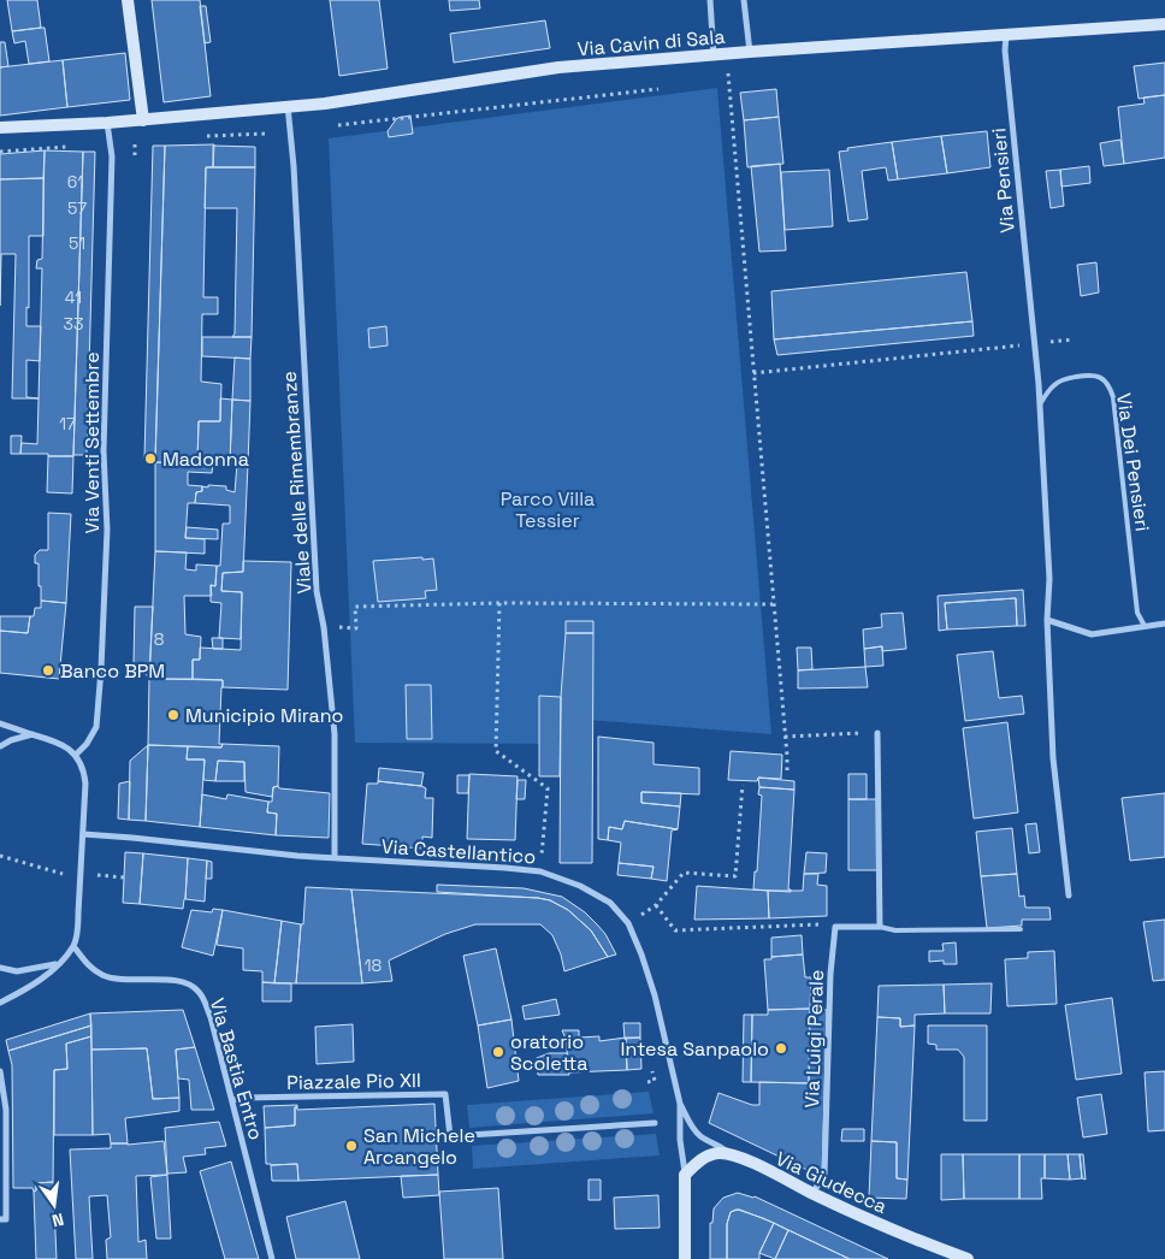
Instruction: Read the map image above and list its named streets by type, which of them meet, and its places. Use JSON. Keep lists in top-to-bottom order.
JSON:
{
  "streets": {
    "main road": ["Via Cavin di Sala", "Via Giudecca"],
    "street": [
      "Via Pensieri",
      "Via Venti Settembre",
      "Viale delle Rimembranze",
      "Via Castellantico",
      "Via Luigi Perale",
      "Via Bastia Entro",
      "Piazzale Pio XII"
    ],
    "lane": ["Via Dei Pensieri"]
  },
  "crossings": [
    ["Via Cavin di Sala", "Via Pensieri"],
    ["Via Cavin di Sala", "Via Venti Settembre"],
    ["Via Cavin di Sala", "Viale delle Rimembranze"],
    ["Viale delle Rimembranze", "Via Castellantico"],
    ["Via Castellantico", "Via Giudecca"],
    ["Via Luigi Perale", "Via Giudecca"],
    ["Via Bastia Entro", "Piazzale Pio XII"]
  ],
  "parks": ["Parco Villa Tessier"],
  "places": [
    "Madonna",
    "Banco BPM",
    "Municipio Mirano",
    "Intesa Sanpaolo",
    "oratorio Scoletta",
    "San Michele Arcangelo"
  ],
  "house_numbers": [
    "61",
    "57",
    "51",
    "41",
    "33",
    "17",
    "8",
    "18"
  ],
  "north": "bottom"
}
